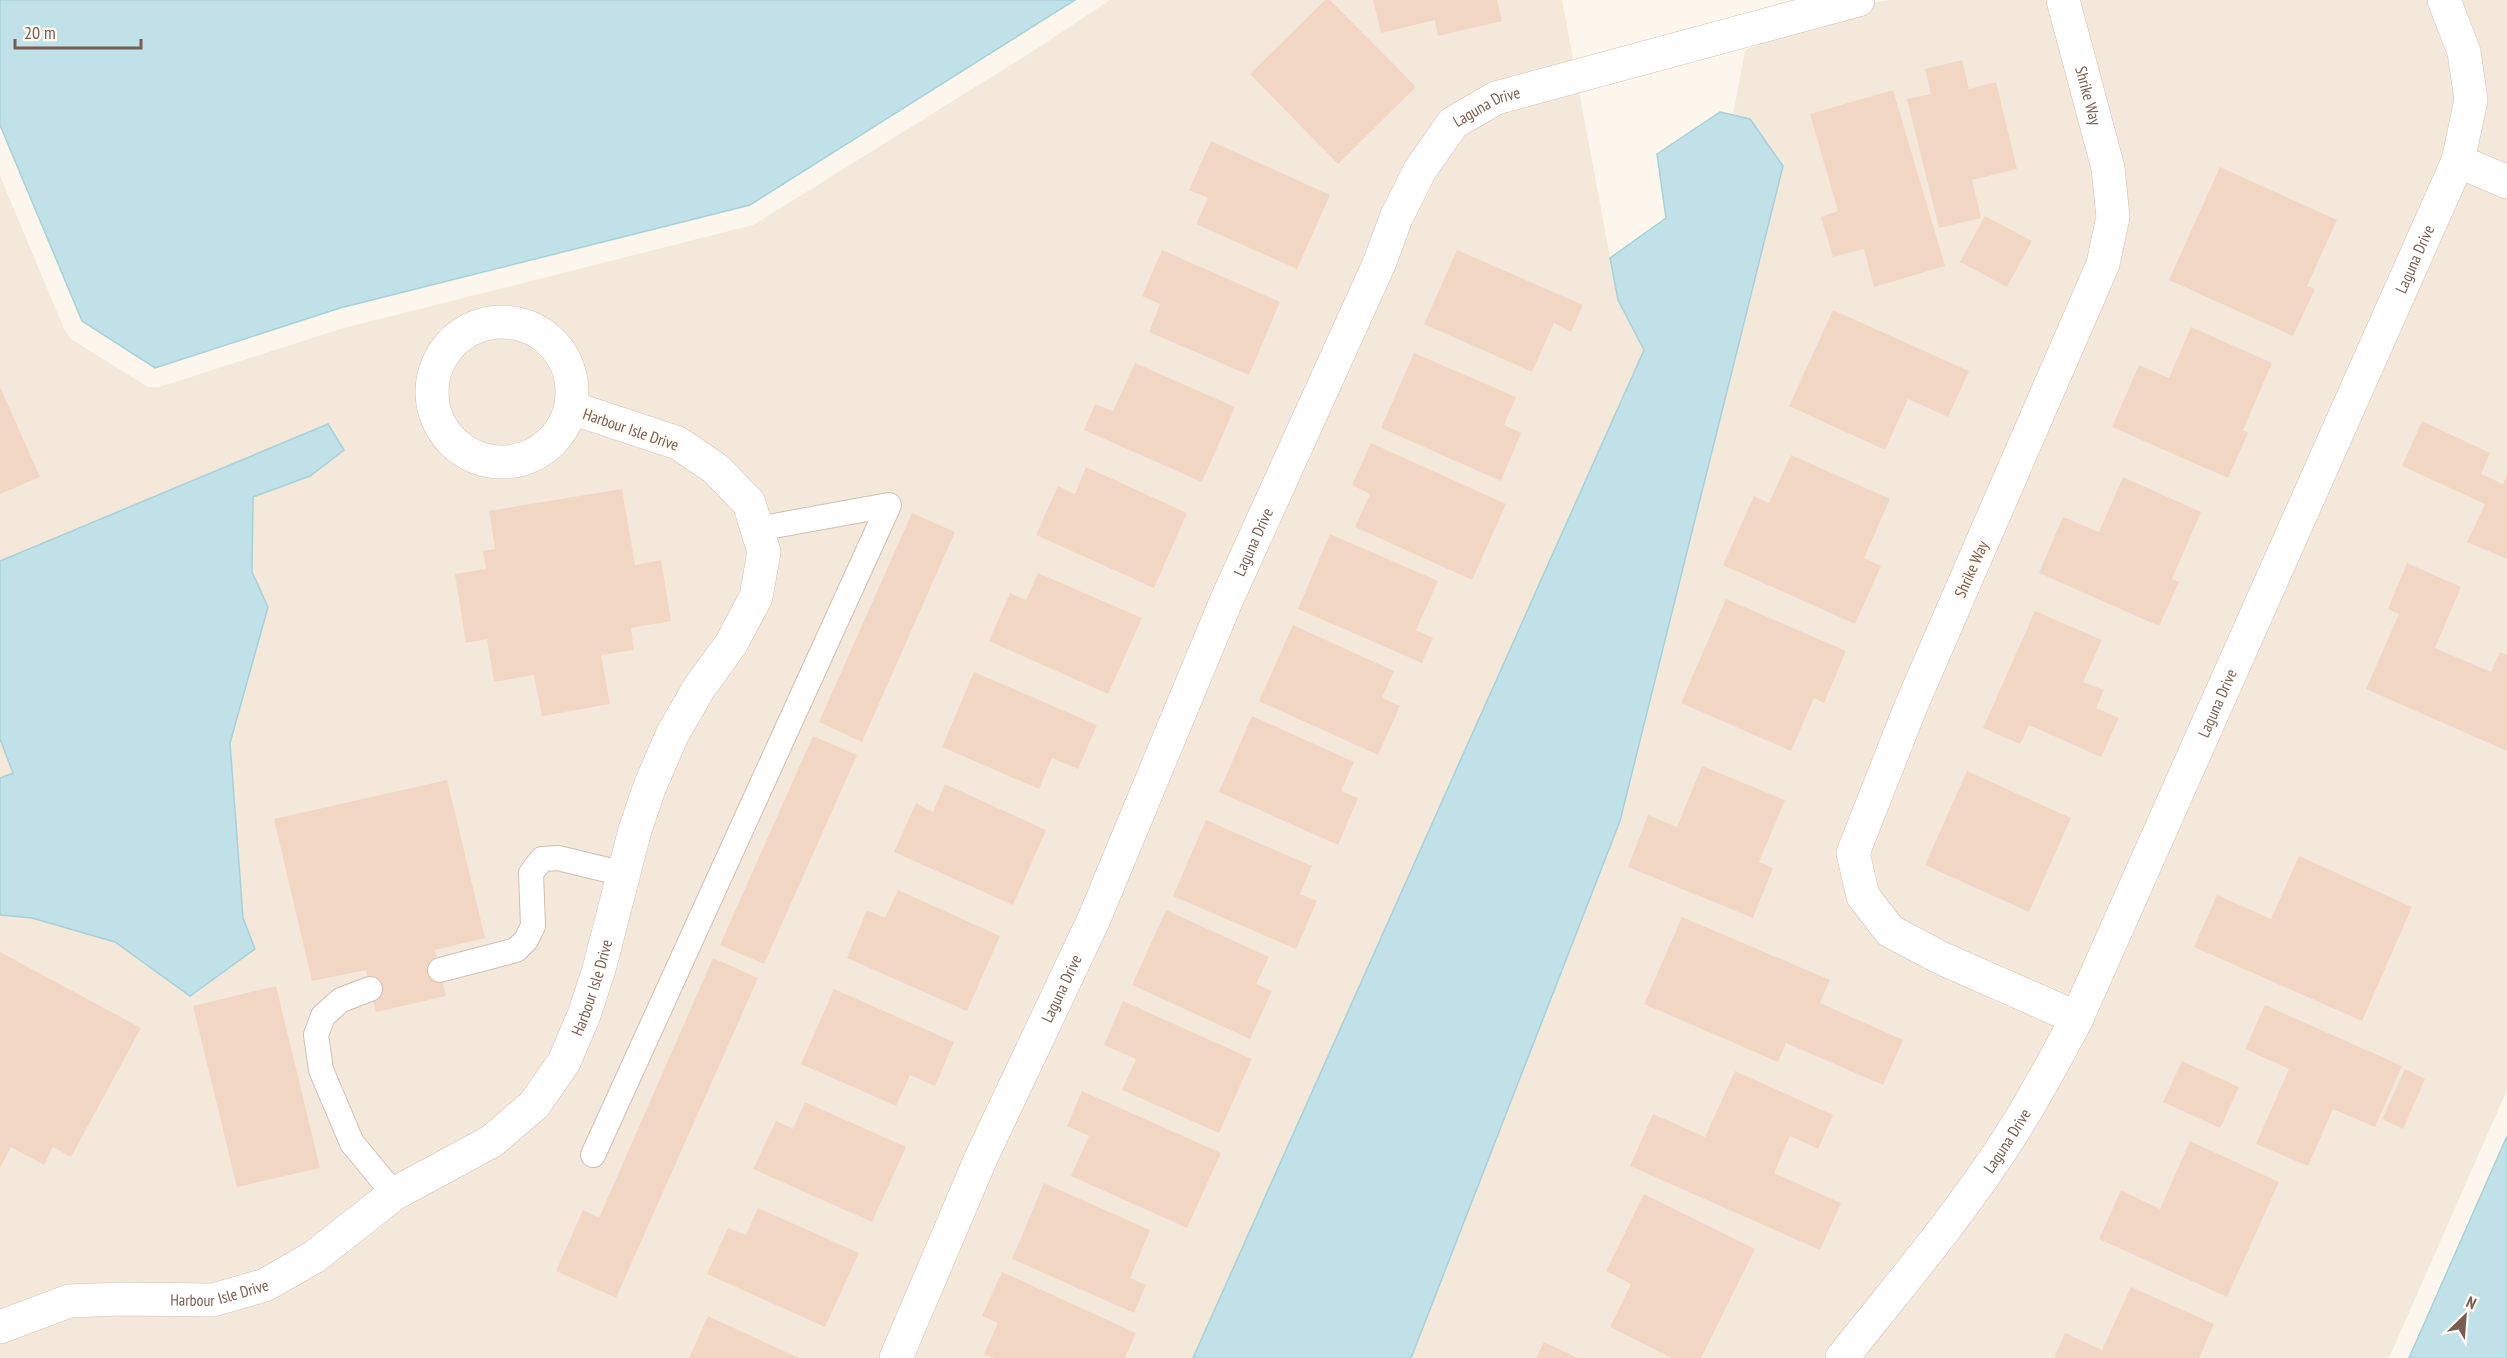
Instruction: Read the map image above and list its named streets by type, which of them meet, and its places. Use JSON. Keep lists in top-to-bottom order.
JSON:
{
  "streets": {
    "street": ["Shrike Way", "Laguna Drive", "Harbour Isle Drive"]
  },
  "crossings": [
    ["Shrike Way", "Laguna Drive"]
  ],
  "scale_bar": "20 m",
  "north": "top right"
}
